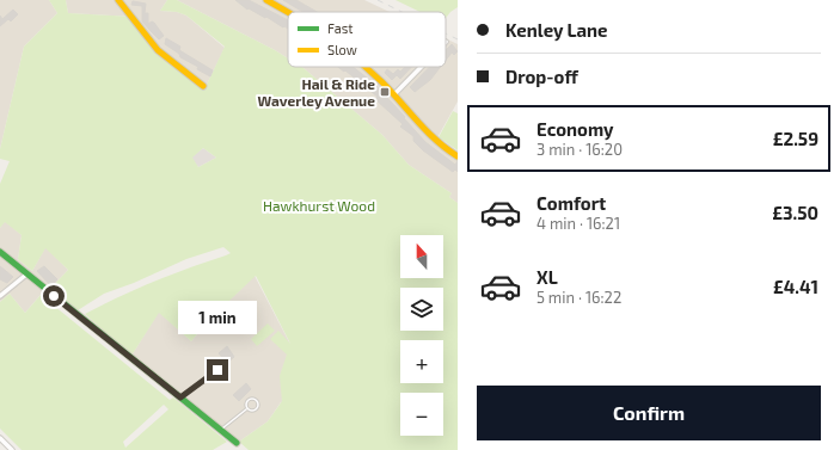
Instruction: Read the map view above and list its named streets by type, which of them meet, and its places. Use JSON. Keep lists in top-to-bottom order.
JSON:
{
  "parks": ["Hawkhurst Wood"],
  "places": {
    "transit": ["Hail & Ride Waverley Avenue"]
  },
  "legend": ["Fast", "Slow"],
  "north": "top",
  "page": {
    "banner": ["Kenley Lane", "Drop-off"],
    "list": [
      {
        "name": "Economy",
        "note": "3 min · 16:20",
        "value": "£2.59"
      },
      {
        "name": "Comfort",
        "note": "4 min · 16:21",
        "value": "£3.50"
      },
      {
        "name": "XL",
        "note": "5 min · 16:22",
        "value": "£4.41"
      }
    ],
    "map_buttons": ["+", "−"],
    "bubble": "1 min",
    "buttons": "Confirm"
  }
}
